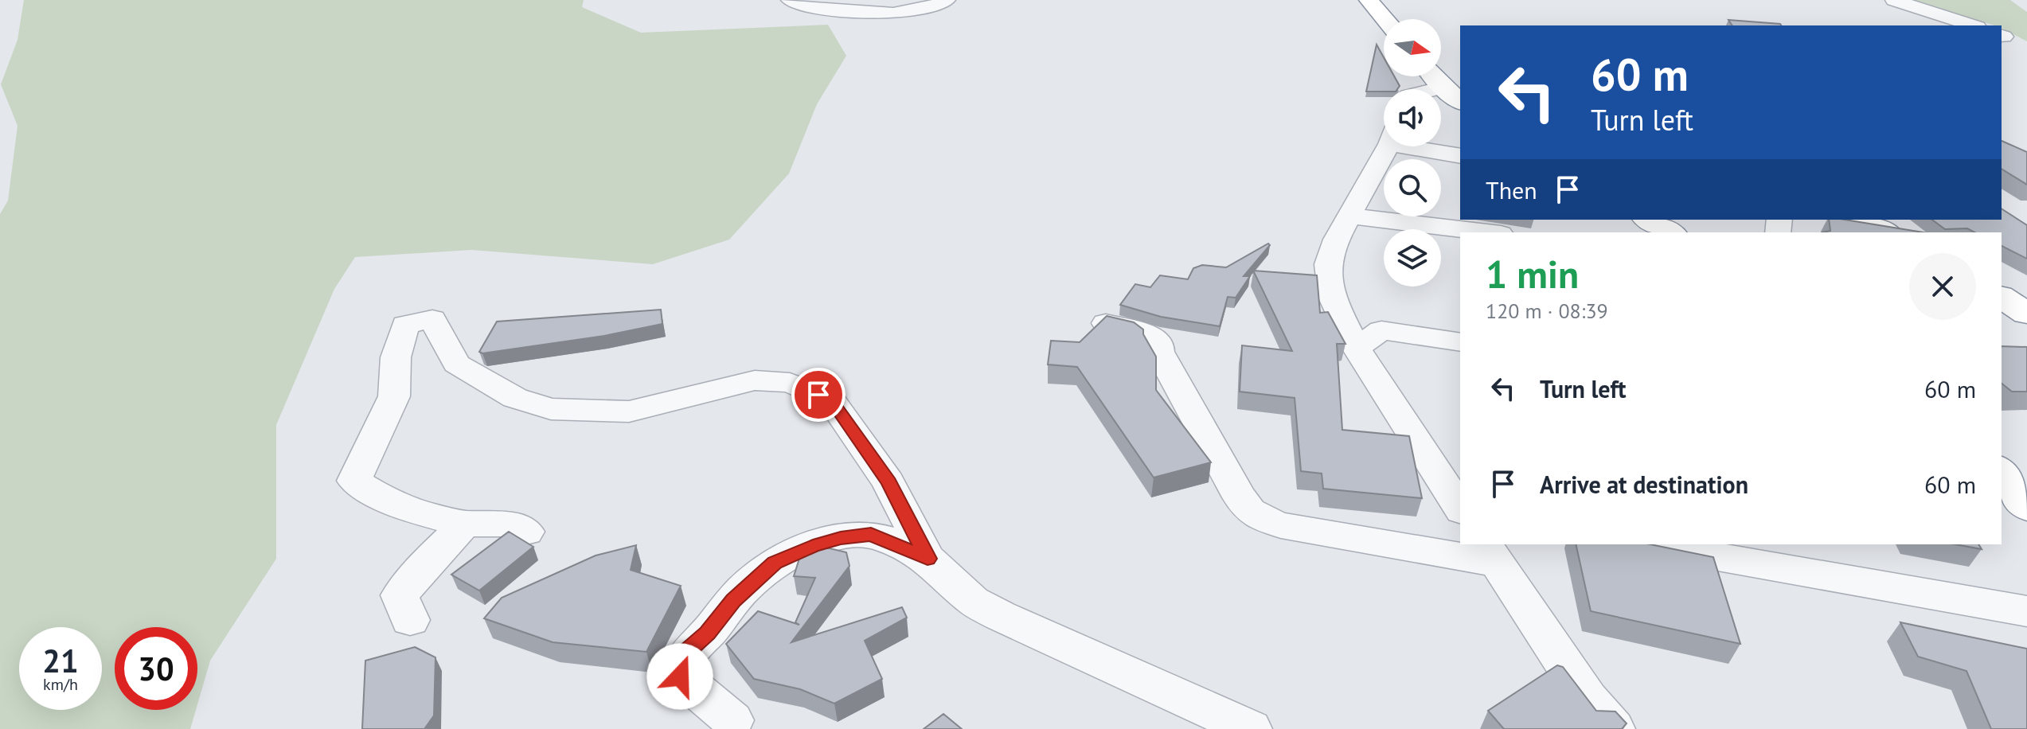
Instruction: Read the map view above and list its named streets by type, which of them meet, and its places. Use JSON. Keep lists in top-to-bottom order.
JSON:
{
  "north": "right",
  "page": {
    "turn": ["60 m", "Turn left"],
    "then": "Then",
    "heading": ["1 min", "120 m · 08:39"],
    "list": [
      {
        "name": "Turn left",
        "value": "60 m"
      },
      {
        "name": "Arrive at destination",
        "value": "60 m"
      }
    ],
    "speed": "21 km/h",
    "limit": "30"
  }
}
